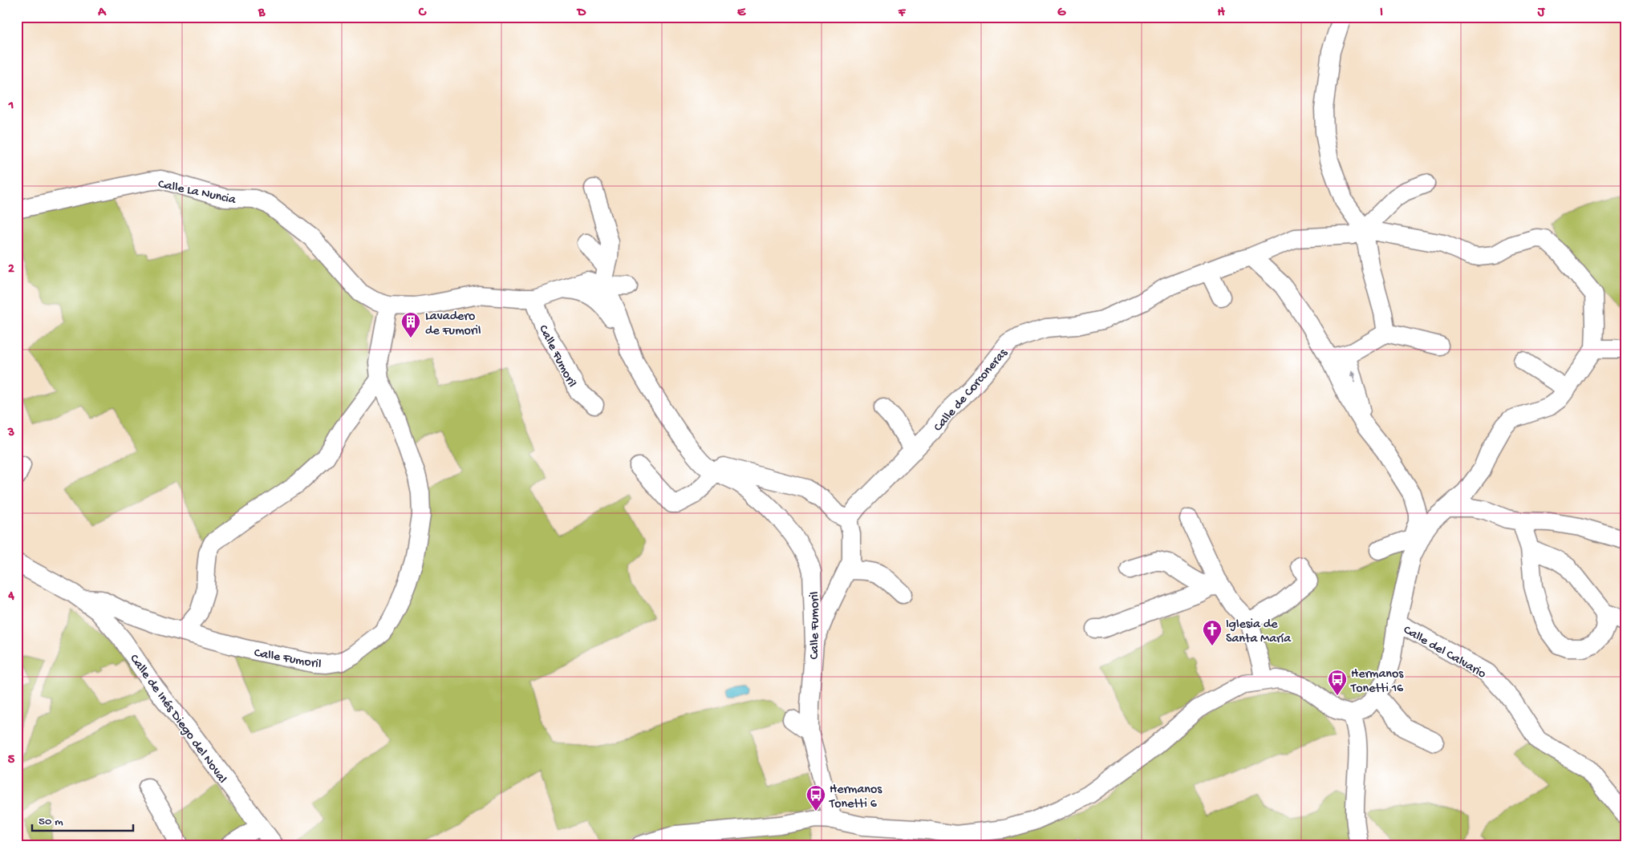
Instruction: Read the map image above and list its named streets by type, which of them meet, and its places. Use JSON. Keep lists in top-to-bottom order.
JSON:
{
  "streets": {
    "street": [
      "Calle La Nuncia",
      "Calle Fumoril",
      "Calle de Corconeras",
      "Calle del Calvario",
      "Calle de Inés Diego del Noval"
    ]
  },
  "crossings": [
    ["Calle La Nuncia", "Calle Fumoril"],
    ["Calle Fumoril", "Calle de Inés Diego del Noval"]
  ],
  "places": {
    "building": ["Lavadero de Fumoril"],
    "church": ["Iglesia de Santa María"],
    "bus stop": ["Hermanos Tonetti 16", "Hermanos Tonetti 6"]
  },
  "scale_bar": "50 m",
  "grid": {
    "columns": [
      "A",
      "B",
      "C",
      "D",
      "E",
      "F",
      "G",
      "H",
      "I",
      "J"
    ],
    "rows": [
      "1",
      "2",
      "3",
      "4",
      "5"
    ]
  }
}
